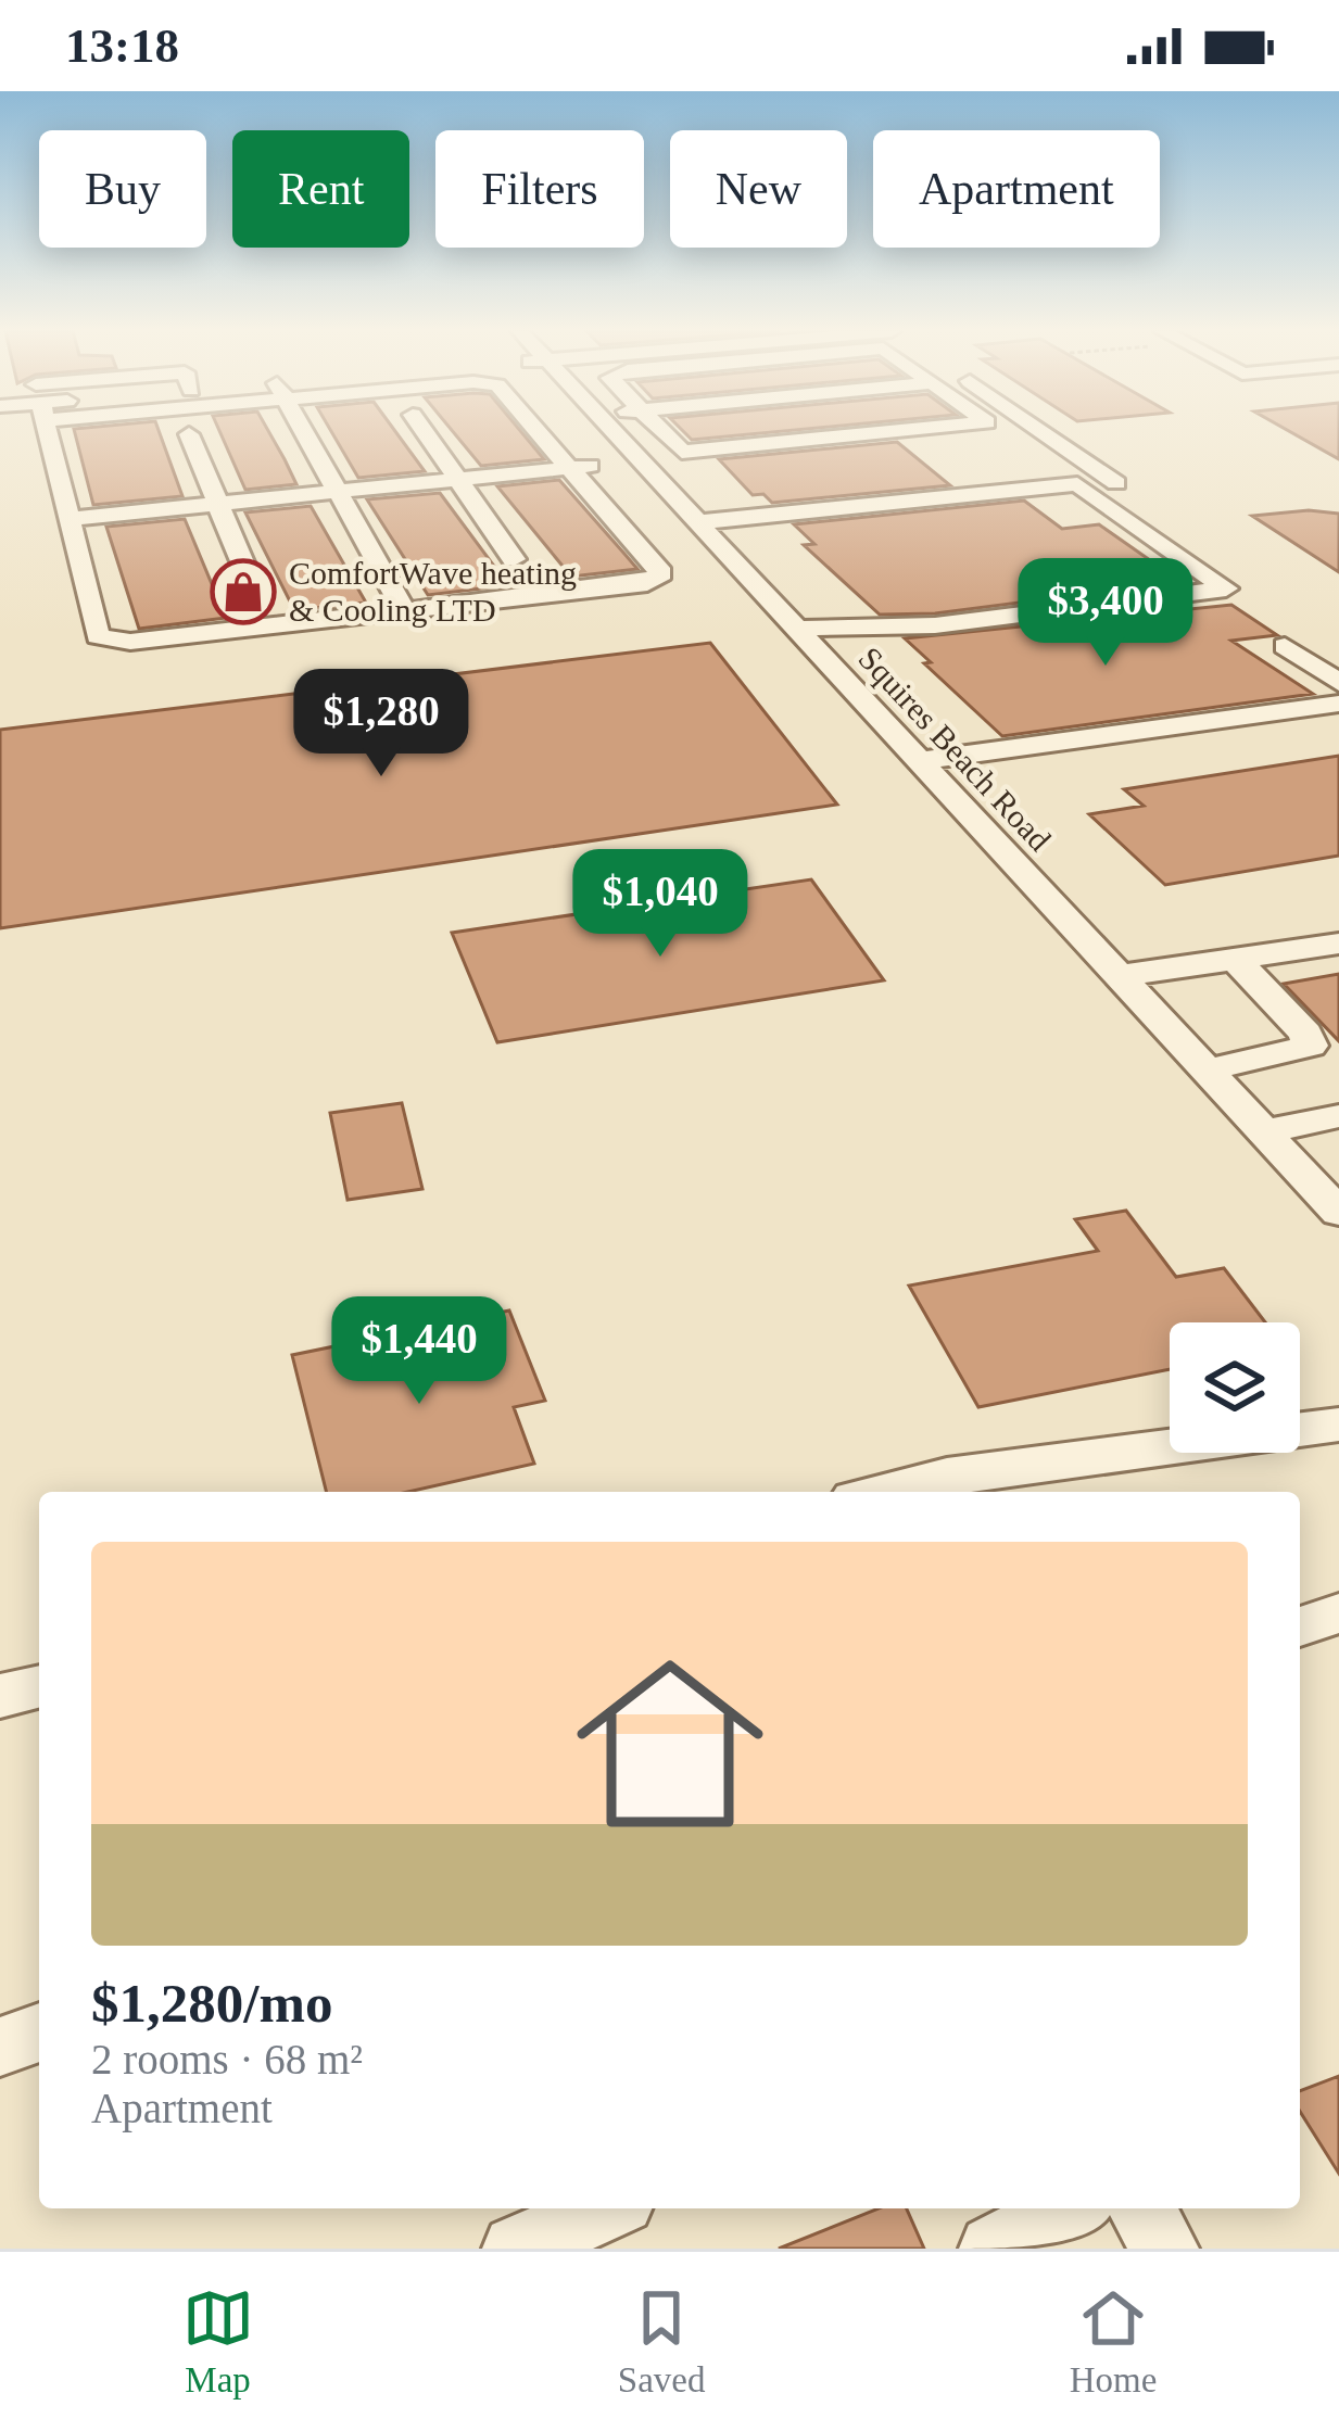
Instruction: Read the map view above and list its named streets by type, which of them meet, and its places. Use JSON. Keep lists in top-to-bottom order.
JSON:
{
  "streets": {
    "street": ["Squires Beach Road"]
  },
  "places": {
    "shop": ["ComfortWave heating & Cooling LTD"]
  },
  "page": {
    "status": "13:18",
    "chip": [
      "Buy",
      "Rent",
      "Filters",
      "New",
      "Apartment"
    ],
    "price": [
      "$3,400",
      "$1,280",
      "$1,040",
      "$1,440"
    ],
    "list": [
      {
        "name": "$1,280/mo",
        "note": "2 rooms · 68 m² · Apartment"
      }
    ],
    "tabs": ["Map", "Saved", "Home"]
  }
}
